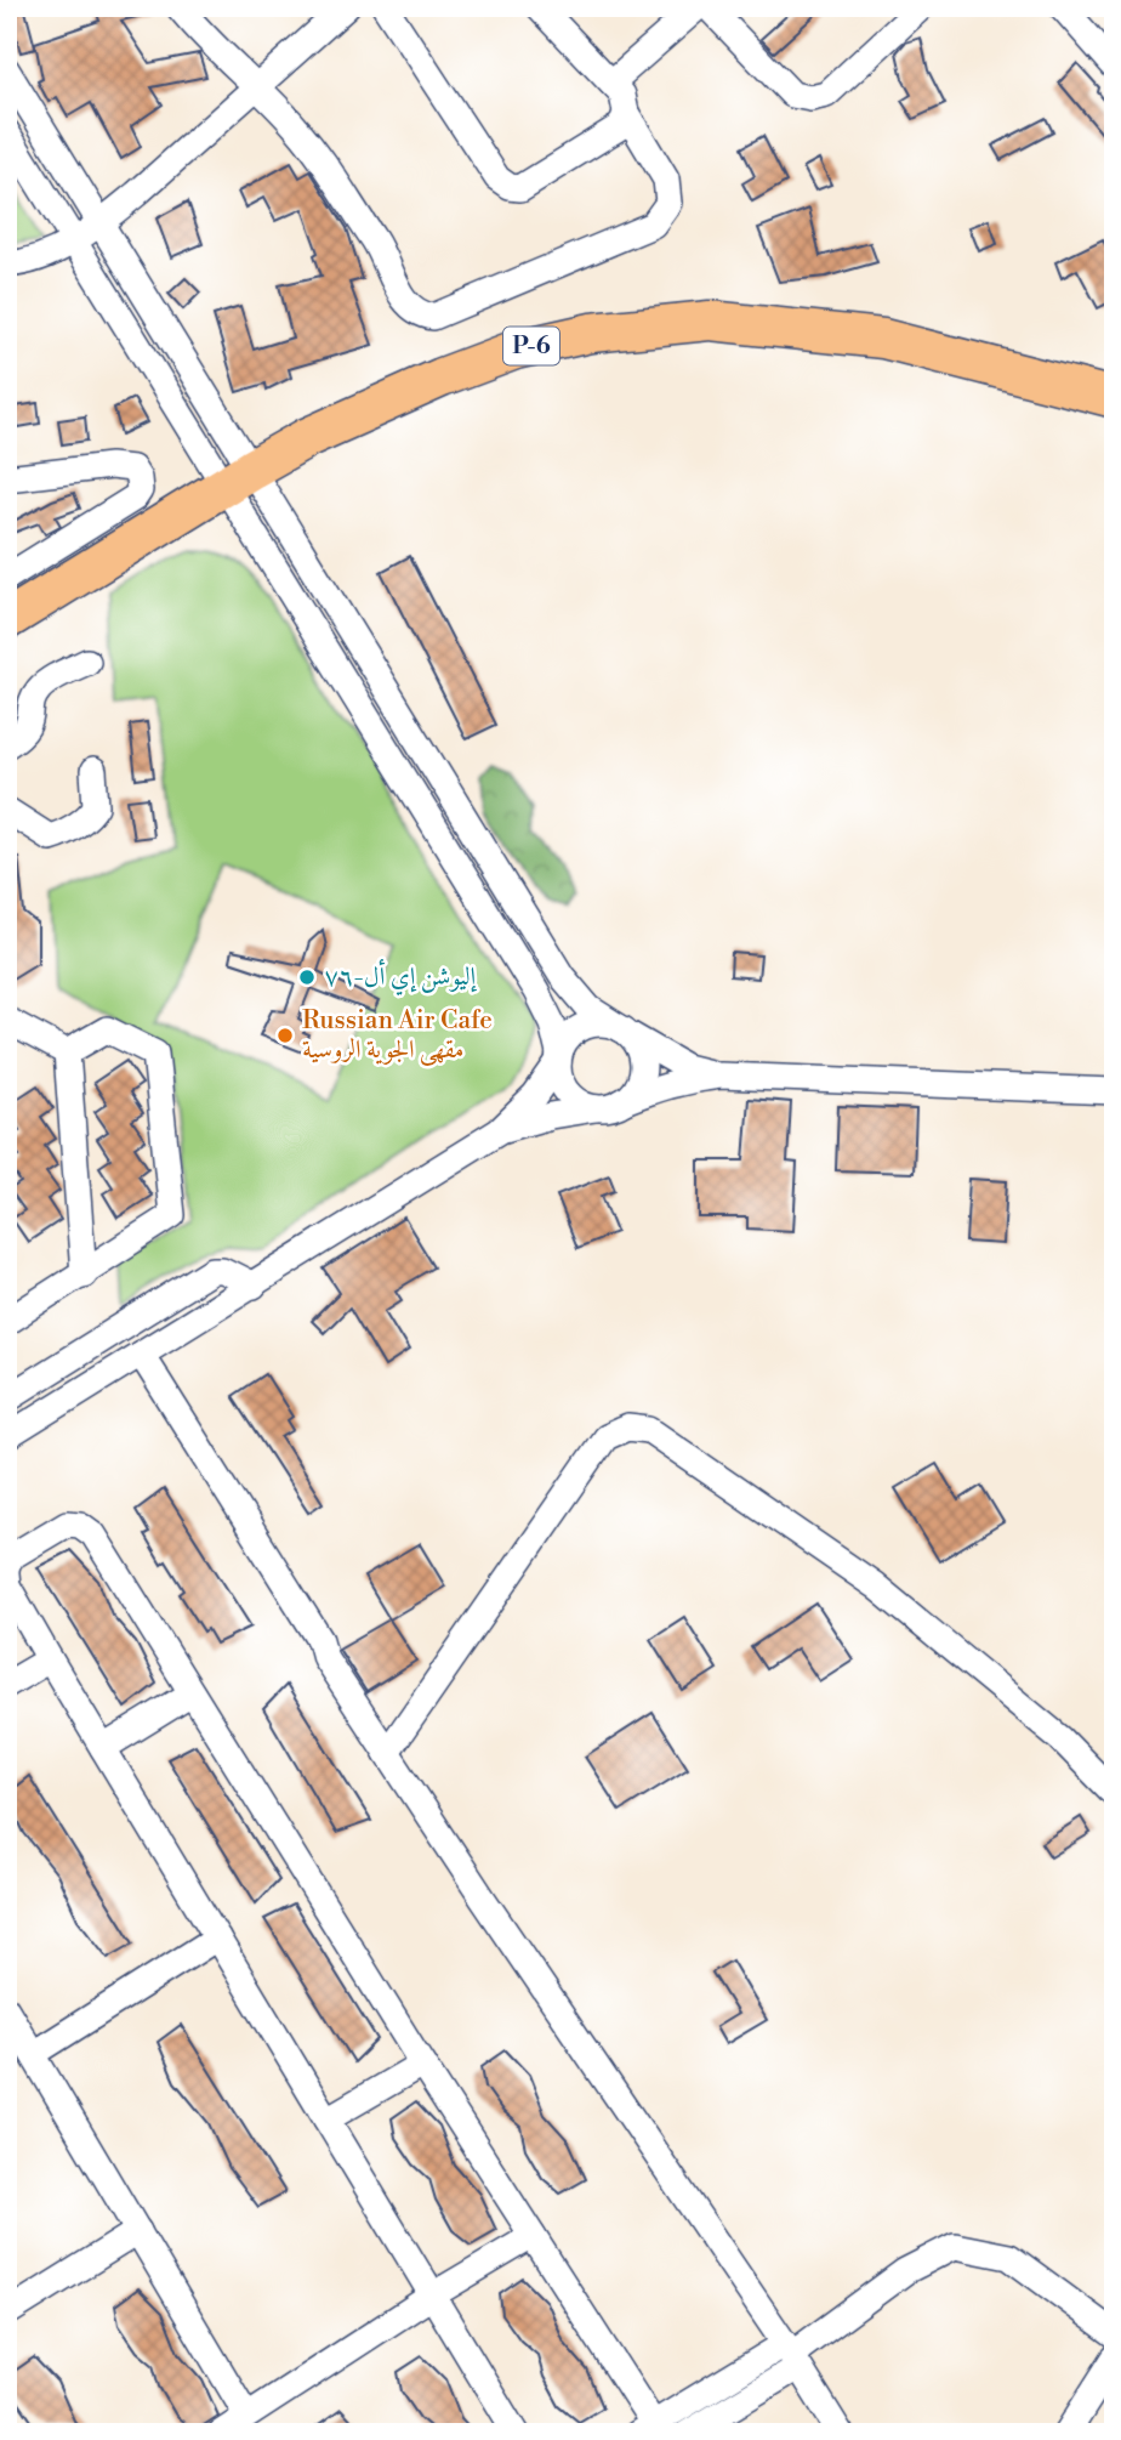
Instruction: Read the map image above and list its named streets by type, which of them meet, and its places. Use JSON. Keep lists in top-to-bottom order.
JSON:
{
  "streets": {
    "highway": ["P-6"]
  },
  "places": ["إليوشن إي أل-٧٦", "Russian Air Cafe مقهى الجوية الروسية"]
}
